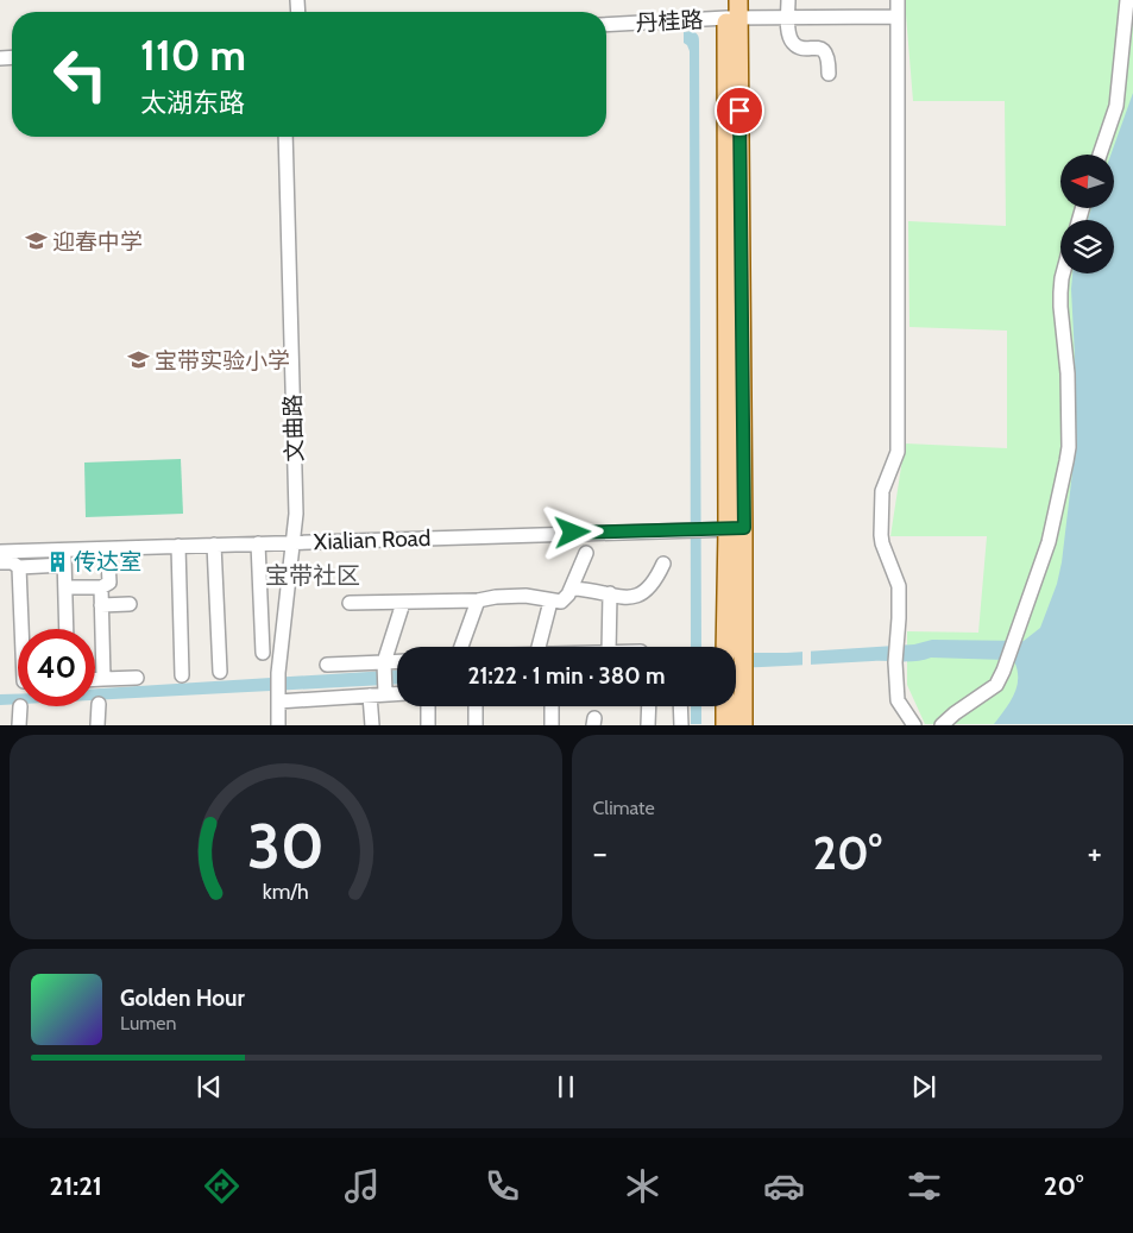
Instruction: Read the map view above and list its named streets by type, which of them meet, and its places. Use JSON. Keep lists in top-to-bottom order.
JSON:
{
  "streets": {
    "street": ["丹桂路", "文曲路", "Xialian Road"]
  },
  "crossings": [
    ["文曲路", "Xialian Road"]
  ],
  "districts": ["宝带社区"],
  "places": {
    "school or university": ["迎春中学", "宝带实验小学"],
    "building": ["传达室"]
  },
  "north": "left",
  "page": {
    "turn": ["110 m", "太湖东路"],
    "limit": "40",
    "trip": "21:22 · 1 min · 380 m",
    "tile": "Climate",
    "heat": ["−", "20°", "+"],
    "song": ["Golden Hour", "Lumen"],
    "tabs": ["21:21", "20°"],
    "gauge": ["30", "km/h"]
  }
}
